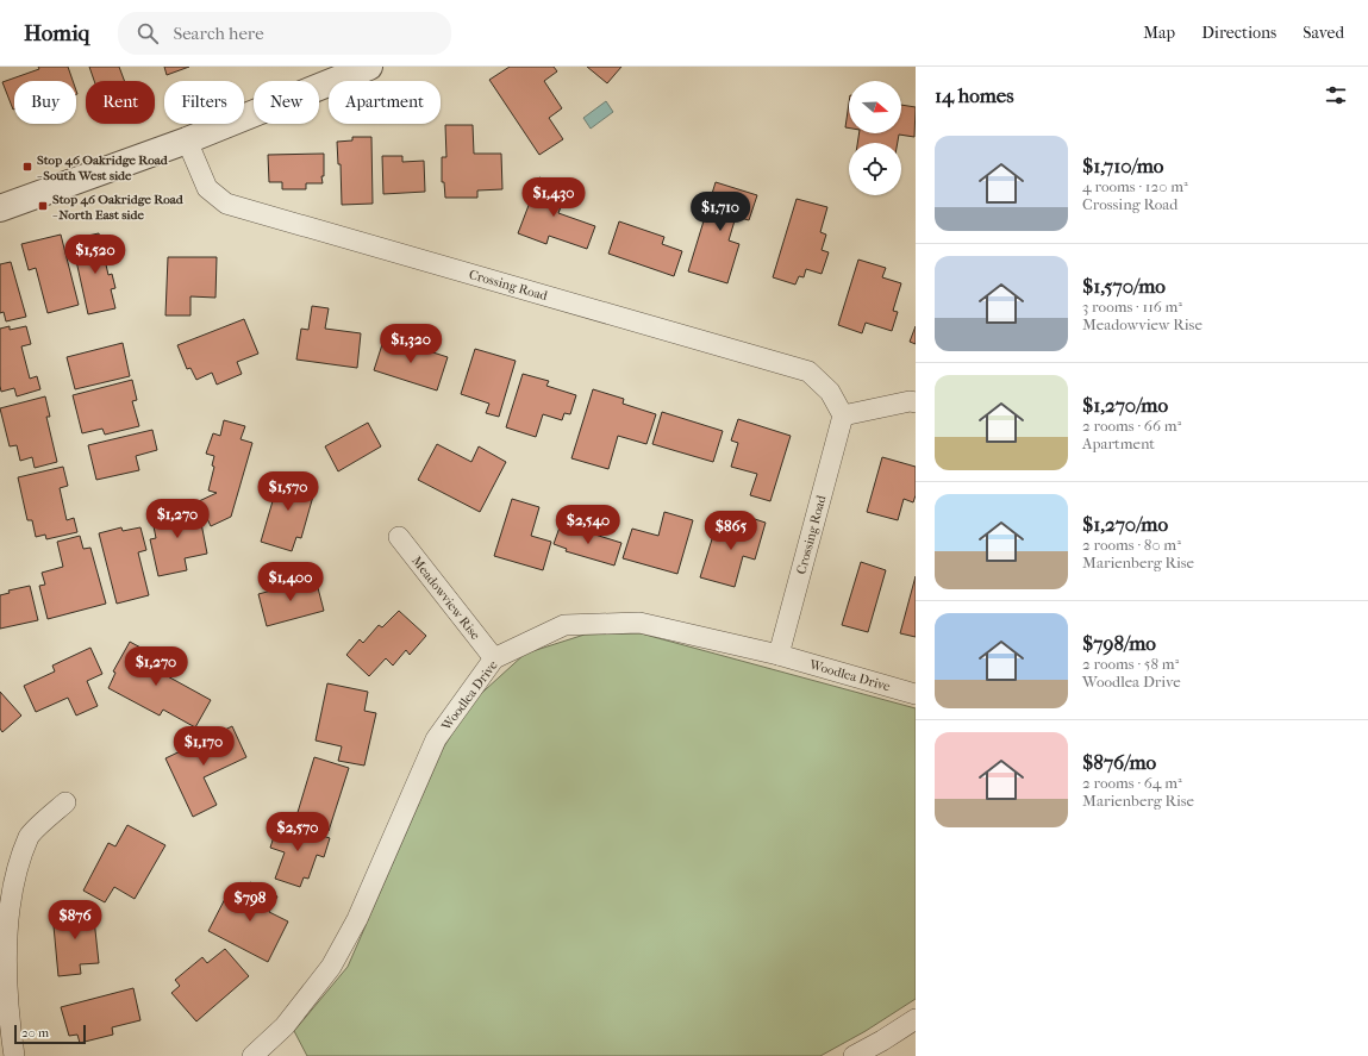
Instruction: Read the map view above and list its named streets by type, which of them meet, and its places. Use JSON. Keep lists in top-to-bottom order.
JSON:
{
  "streets": {
    "street": ["Crossing Road", "Meadowview Rise", "Woodlea Drive"]
  },
  "crossings": [
    ["Crossing Road", "Woodlea Drive"],
    ["Meadowview Rise", "Woodlea Drive"]
  ],
  "places": {
    "transit": ["Stop 46 Oakridge Road - South West side", "Stop 46 Oakridge Road - North East side"]
  },
  "scale_bar": "20 m",
  "north": "right",
  "page": {
    "header": "Homiq",
    "search": "Search here",
    "nav": ["Map", "Directions", "Saved"],
    "heading": "14 homes",
    "chip": [
      "Buy",
      "Rent",
      "Filters",
      "New",
      "Apartment"
    ],
    "list": [
      {
        "name": "$1,710/mo",
        "note": "4 rooms · 120 m² · Crossing Road"
      },
      {
        "name": "$1,570/mo",
        "note": "3 rooms · 116 m² · Meadowview Rise"
      },
      {
        "name": "$1,270/mo",
        "note": "2 rooms · 66 m² · Apartment"
      },
      {
        "name": "$1,270/mo",
        "note": "2 rooms · 80 m² · Marienberg Rise"
      },
      {
        "name": "$798/mo",
        "note": "2 rooms · 58 m² · Woodlea Drive"
      },
      {
        "name": "$876/mo",
        "note": "2 rooms · 64 m² · Marienberg Rise"
      }
    ],
    "price": [
      "$1,430",
      "$1,710",
      "$1,520",
      "$1,320",
      "$1,570",
      "$1,270",
      "$2,540",
      "$865",
      "$1,400",
      "$1,270",
      "$1,170",
      "$2,570",
      "$798",
      "$876"
    ],
    "scale": "20 m"
  }
}
